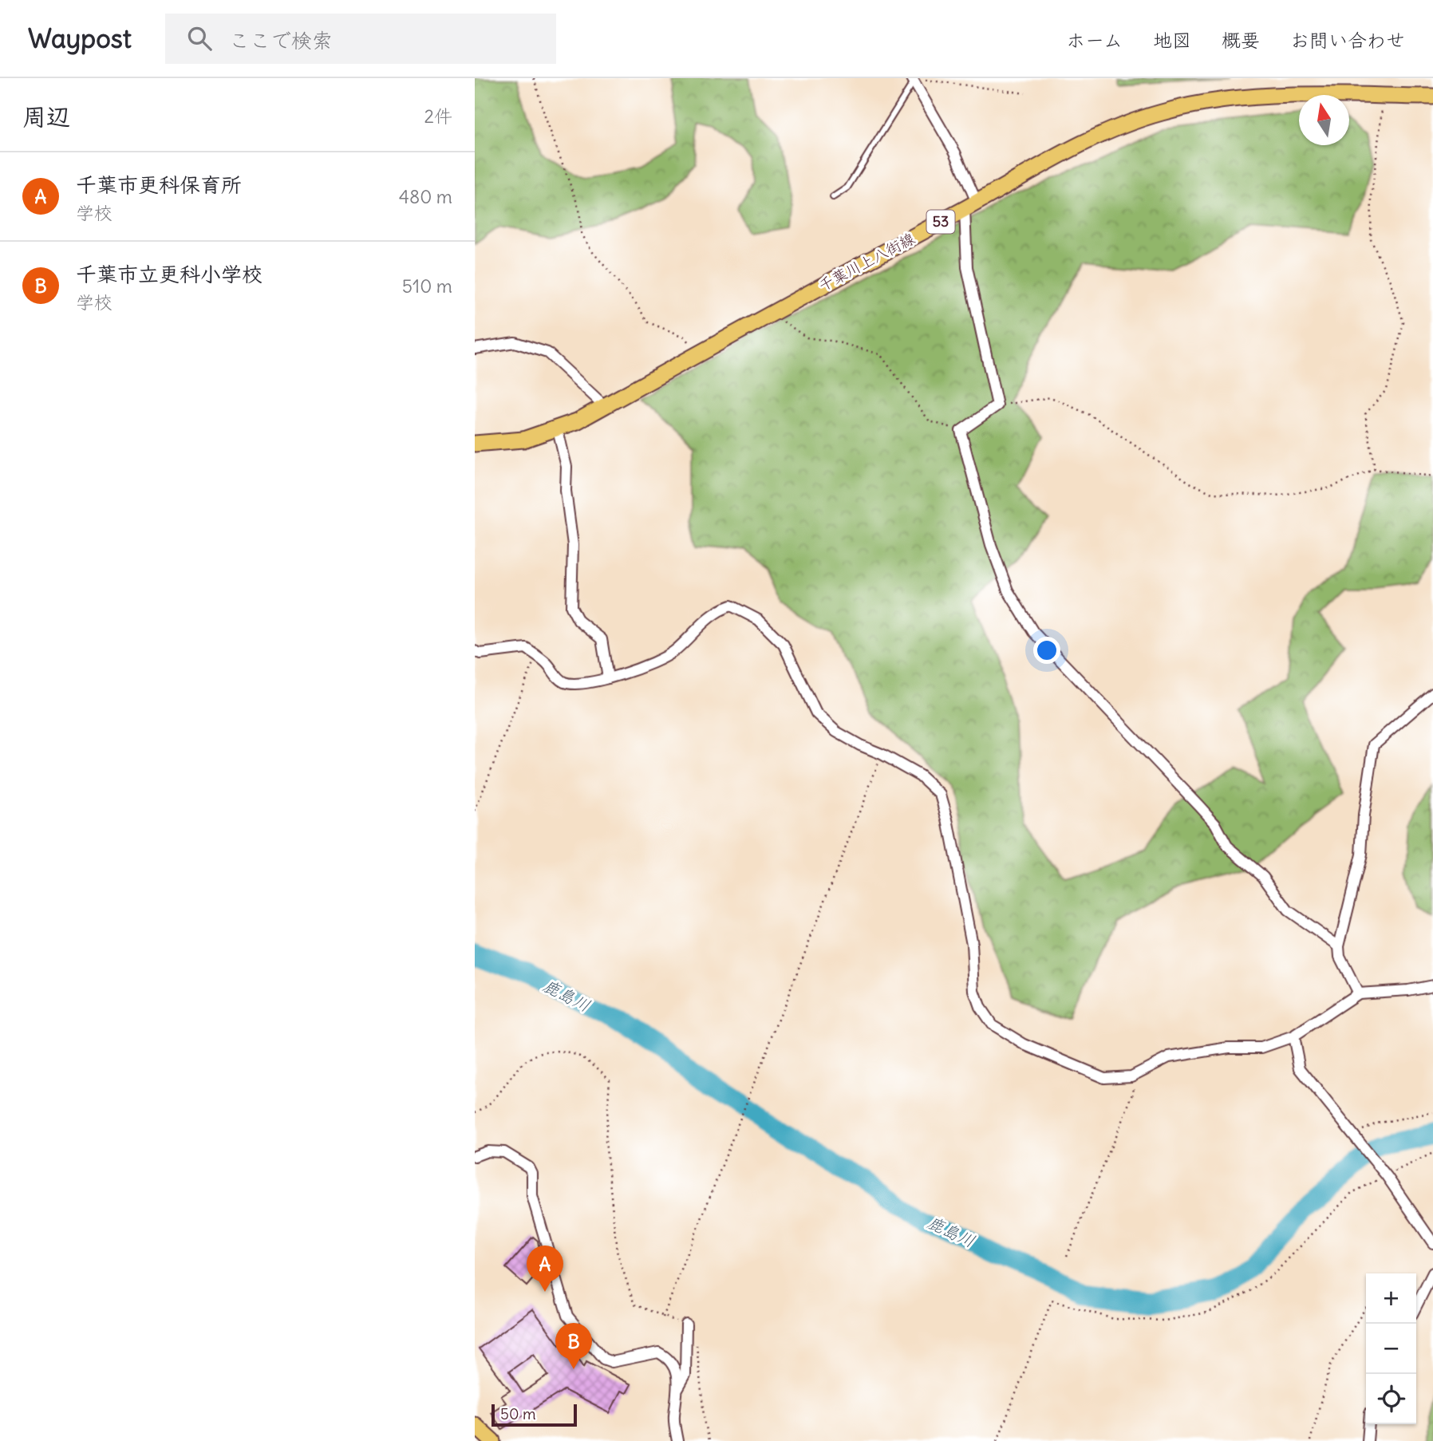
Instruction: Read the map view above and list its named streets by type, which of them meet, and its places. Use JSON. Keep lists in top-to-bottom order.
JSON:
{
  "streets": {
    "main road": ["53", "千葉川上八街線"]
  },
  "water": ["鹿島川"],
  "scale_bar": "50 m",
  "north": "top",
  "page": {
    "header": "Waypost",
    "search": "ここで検索",
    "nav": [
      "ホーム",
      "地図",
      "概要",
      "お問い合わせ"
    ],
    "heading": ["周辺", "2件"],
    "list": [
      {
        "mark": "A",
        "name": "千葉市更科保育所",
        "note": "学校",
        "value": "480 m"
      },
      {
        "mark": "B",
        "name": "千葉市立更科小学校",
        "note": "学校",
        "value": "510 m"
      }
    ],
    "pins": ["A", "B"],
    "map_buttons": ["+", "−"],
    "scale": "50 m"
  }
}
